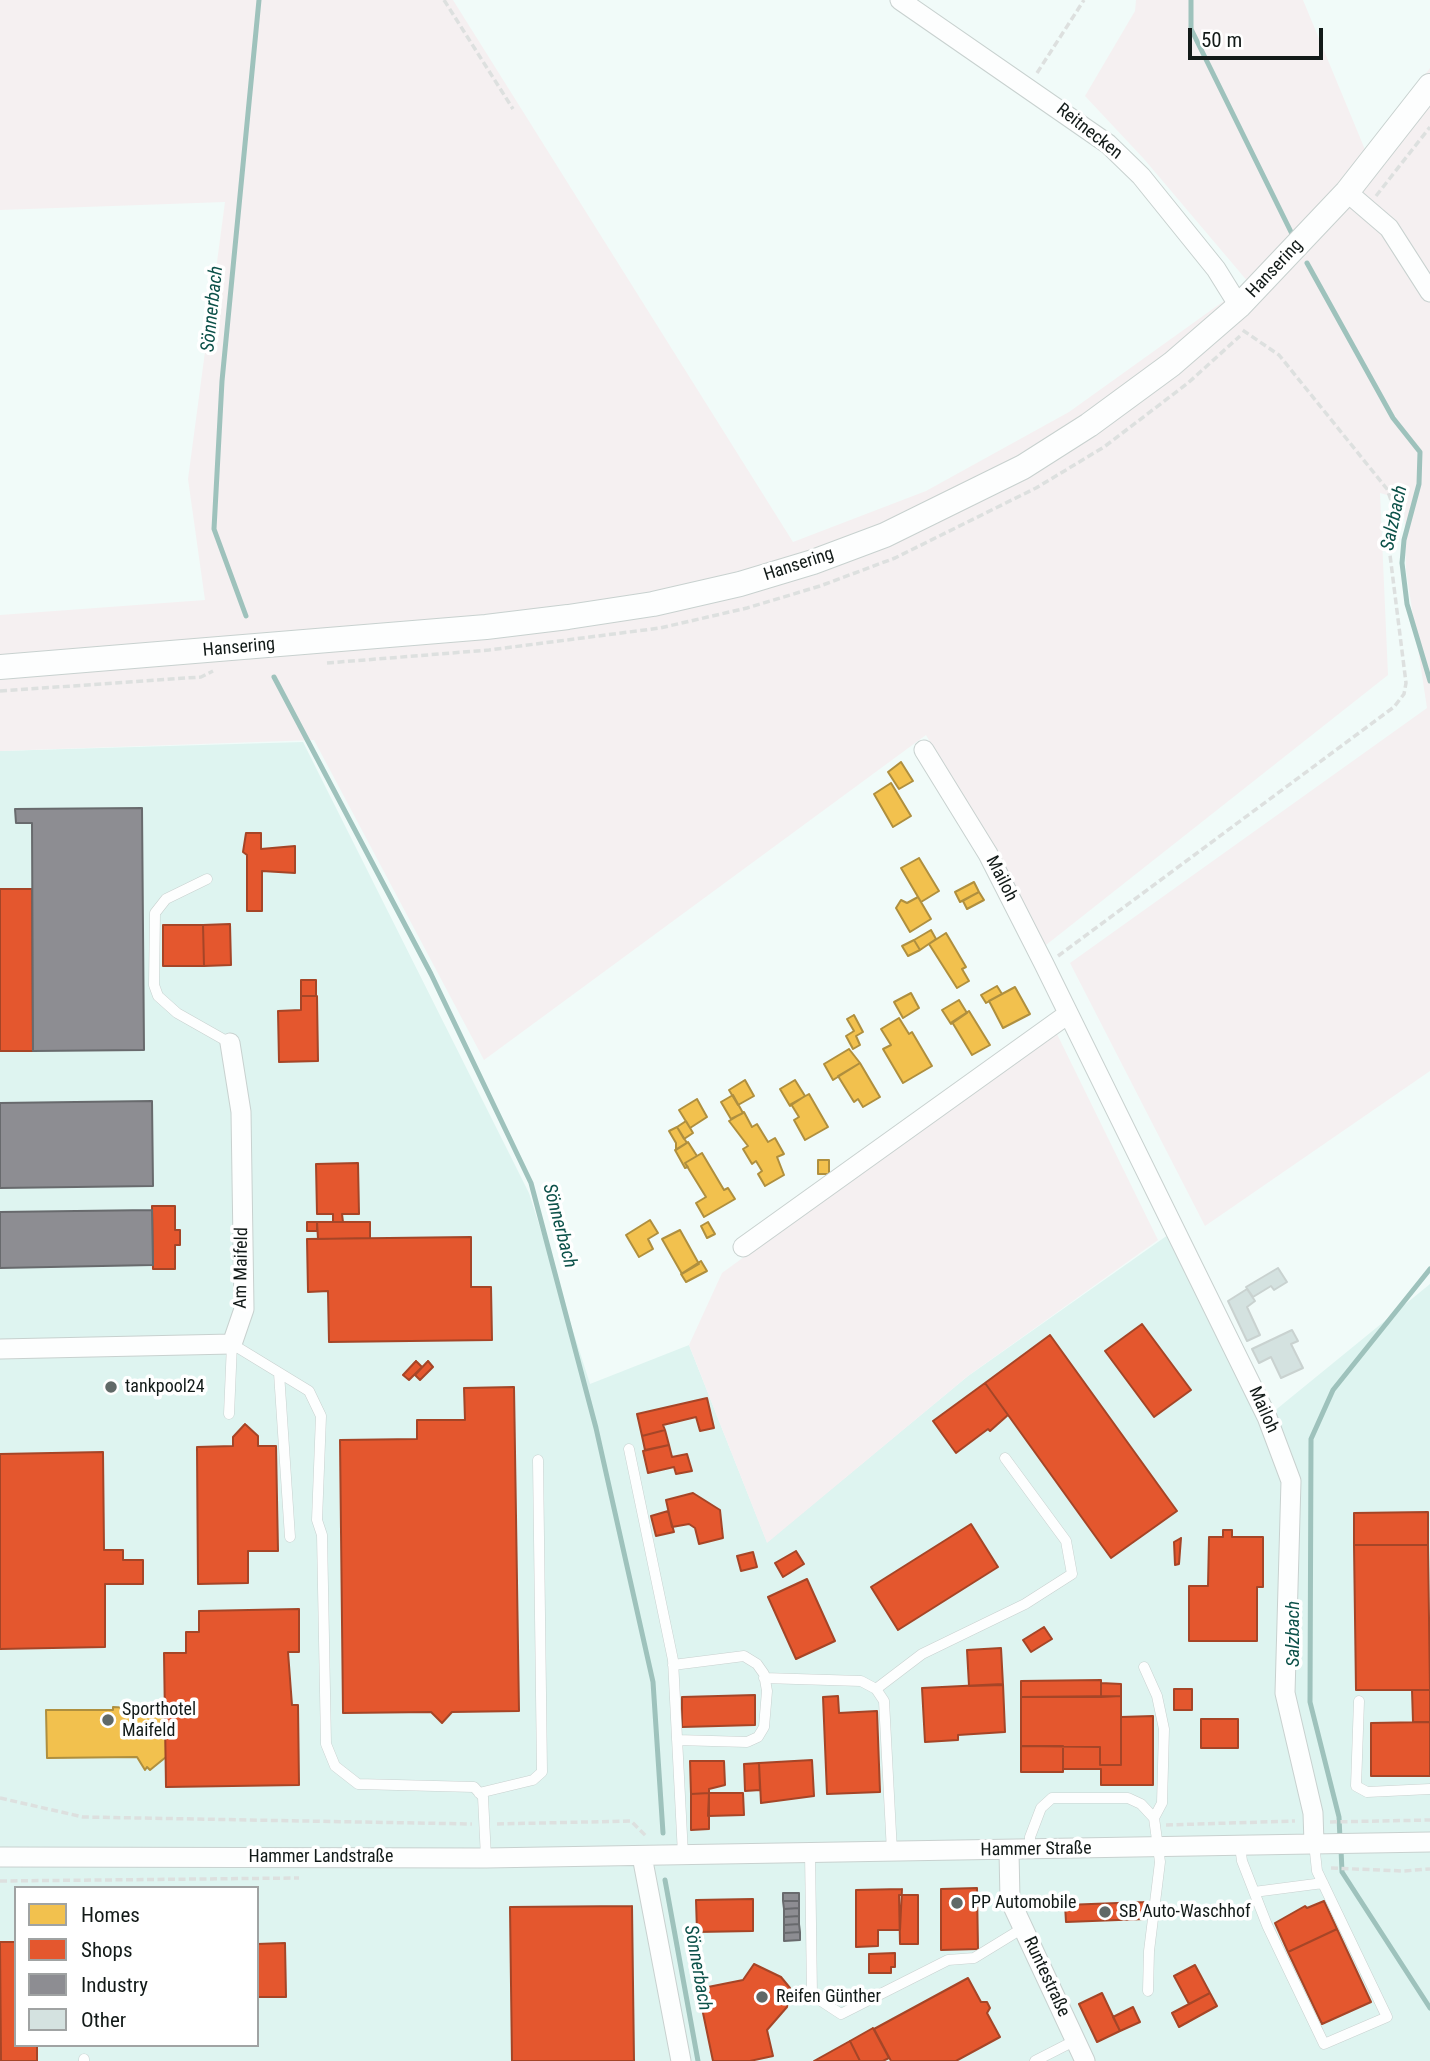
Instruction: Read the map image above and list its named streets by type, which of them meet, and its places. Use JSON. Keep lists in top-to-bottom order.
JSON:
{
  "streets": {
    "street": [
      "Reitnecken",
      "Hansering",
      "Mailoh",
      "Am Maifeld",
      "Hammer Straße",
      "Hammer Landstraße",
      "Runtestraße"
    ]
  },
  "crossings": [
    ["Reitnecken", "Hansering"],
    ["Mailoh", "Hammer Straße"],
    ["Hammer Straße", "Hammer Landstraße"],
    ["Hammer Straße", "Runtestraße"]
  ],
  "water": ["Sönnerbach", "Salzbach"],
  "places": [
    "tankpool24",
    "Sporthotel Maifeld",
    "PP Automobile",
    "SB Auto-Waschhof",
    "Reifen Günther"
  ],
  "legend": [
    "Homes",
    "Shops",
    "Industry",
    "Other"
  ],
  "scale_bar": "50 m"
}
